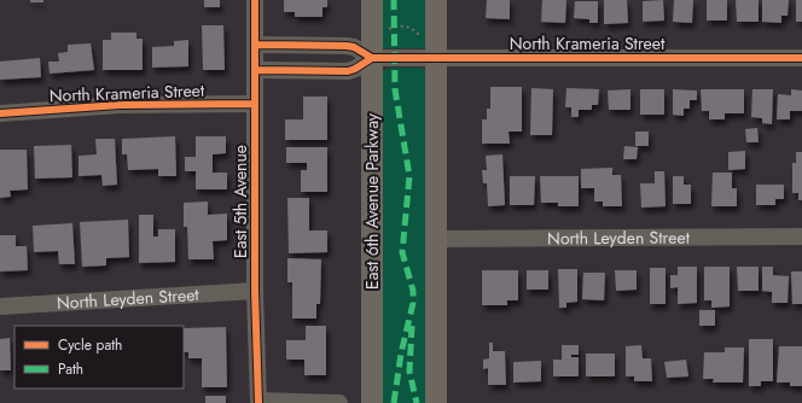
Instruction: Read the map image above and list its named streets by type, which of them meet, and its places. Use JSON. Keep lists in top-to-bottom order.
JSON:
{
  "streets": {
    "main road": ["East 6th Avenue Parkway"],
    "street": ["North Krameria Street", "East 5th Avenue", "North Leyden Street"]
  },
  "crossings": [
    ["North Krameria Street", "East 5th Avenue"],
    ["North Krameria Street", "East 6th Avenue Parkway"],
    ["East 5th Avenue", "North Leyden Street"]
  ],
  "legend": ["Cycle path", "Path"]
}
